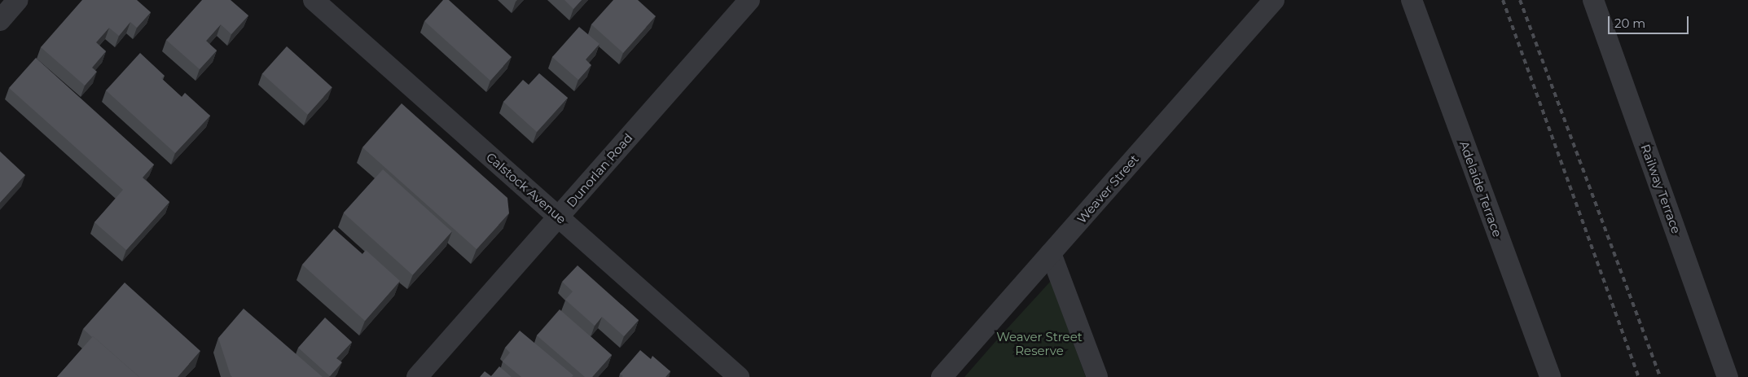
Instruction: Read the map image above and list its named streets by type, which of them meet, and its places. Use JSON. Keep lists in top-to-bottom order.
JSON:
{
  "streets": {
    "street": [
      "Dunorlan Road",
      "Calstock Avenue",
      "Weaver Street",
      "Adelaide Terrace",
      "Railway Terrace"
    ]
  },
  "crossings": [
    ["Dunorlan Road", "Calstock Avenue"]
  ],
  "parks": ["Weaver Street Reserve"],
  "scale_bar": "20 m"
}
